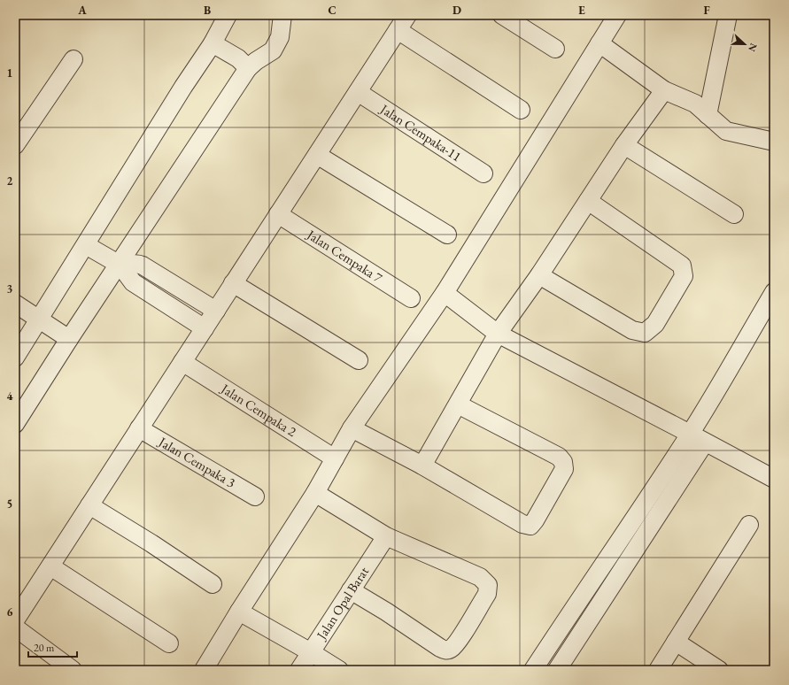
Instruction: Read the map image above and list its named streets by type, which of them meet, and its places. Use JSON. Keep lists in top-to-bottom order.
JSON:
{
  "streets": {
    "street": [
      "Jalan Cempaka-11",
      "Jalan Cempaka 7",
      "Jalan Cempaka 2",
      "Jalan Cempaka 3",
      "Jalan Opal Barat"
    ]
  },
  "scale_bar": "20 m",
  "north": "right",
  "grid": {
    "columns": [
      "A",
      "B",
      "C",
      "D",
      "E",
      "F"
    ],
    "rows": [
      "1",
      "2",
      "3",
      "4",
      "5",
      "6"
    ]
  }
}
